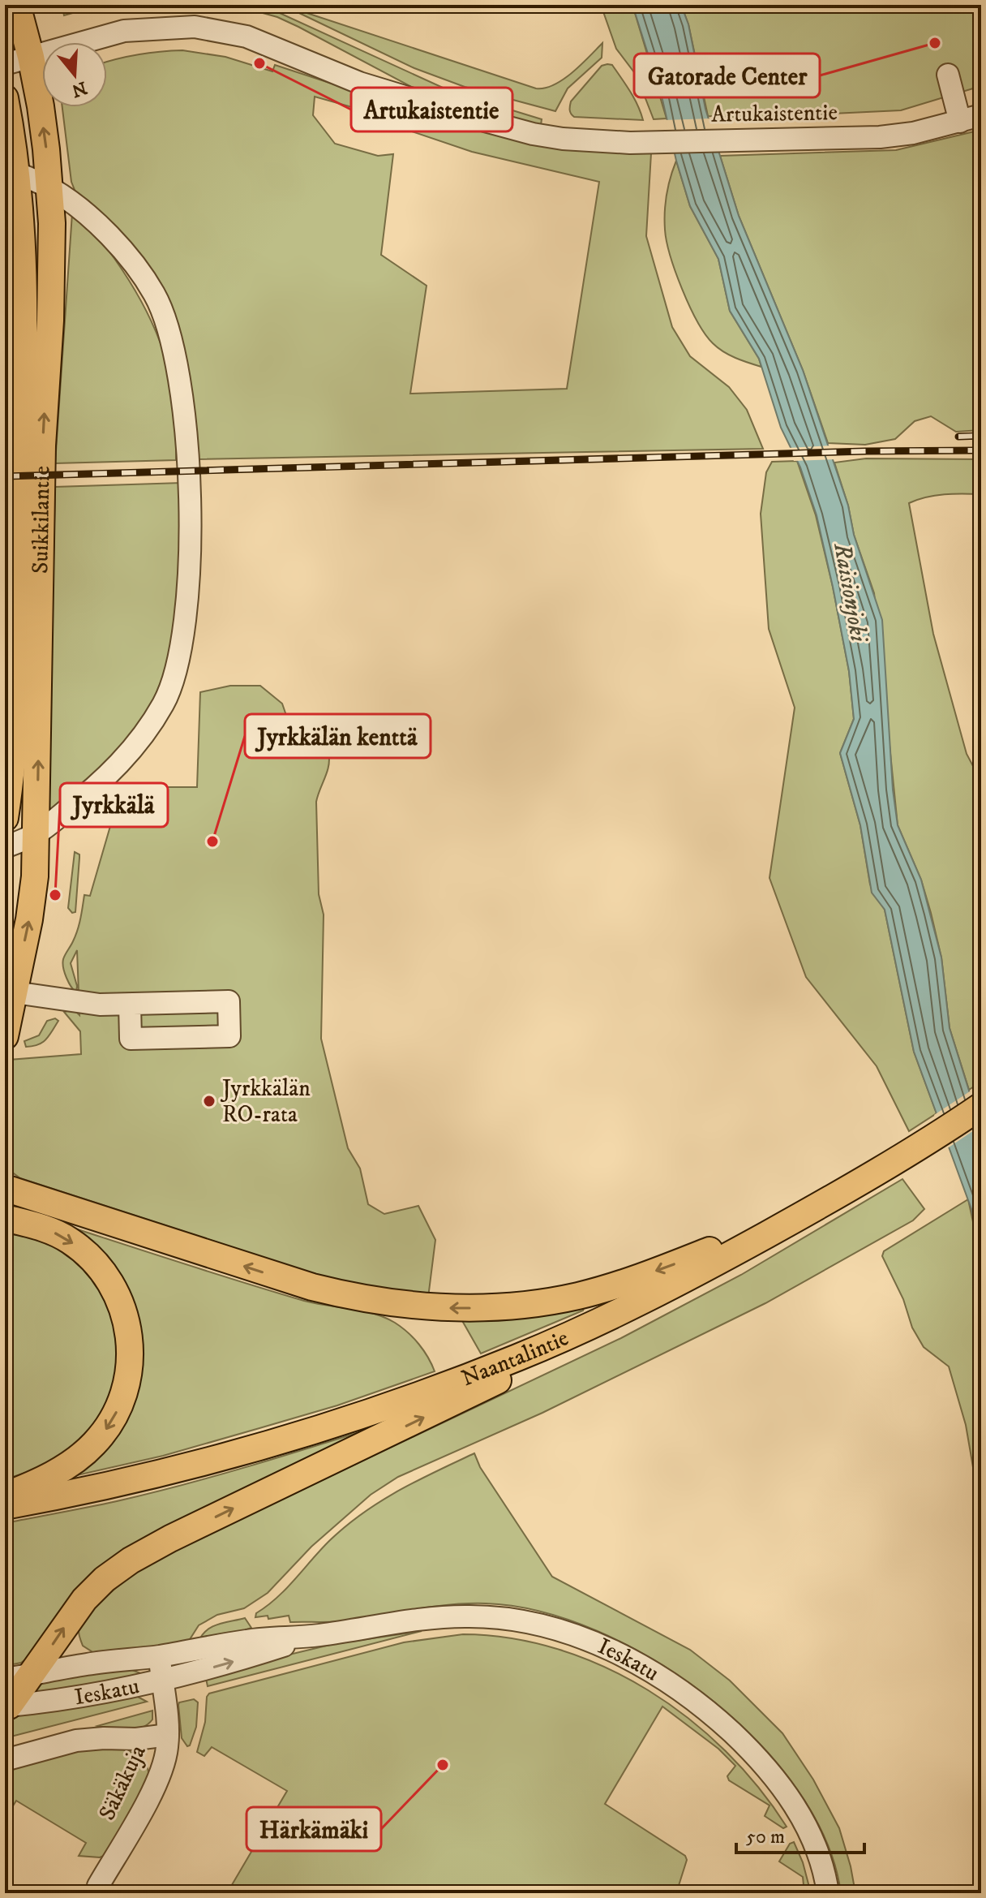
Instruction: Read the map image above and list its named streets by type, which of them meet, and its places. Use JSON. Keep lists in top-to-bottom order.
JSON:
{
  "streets": {
    "main road": ["Suikkilantie", "Naantalintie"],
    "street": ["Artukaistentie", "Ieskatu", "Säkäkuja"]
  },
  "crossings": [
    ["Artukaistentie", "Suikkilantie"],
    ["Ieskatu", "Säkäkuja"]
  ],
  "water": ["Raisionjoki"],
  "places": [
    "Gatorade Center",
    "Artukaistentie",
    "Jyrkkälän kenttä",
    "Jyrkkälä",
    "Jyrkkälän RO-rata",
    "Härkämäki"
  ],
  "scale_bar": "50 m",
  "north": "bottom"
}
